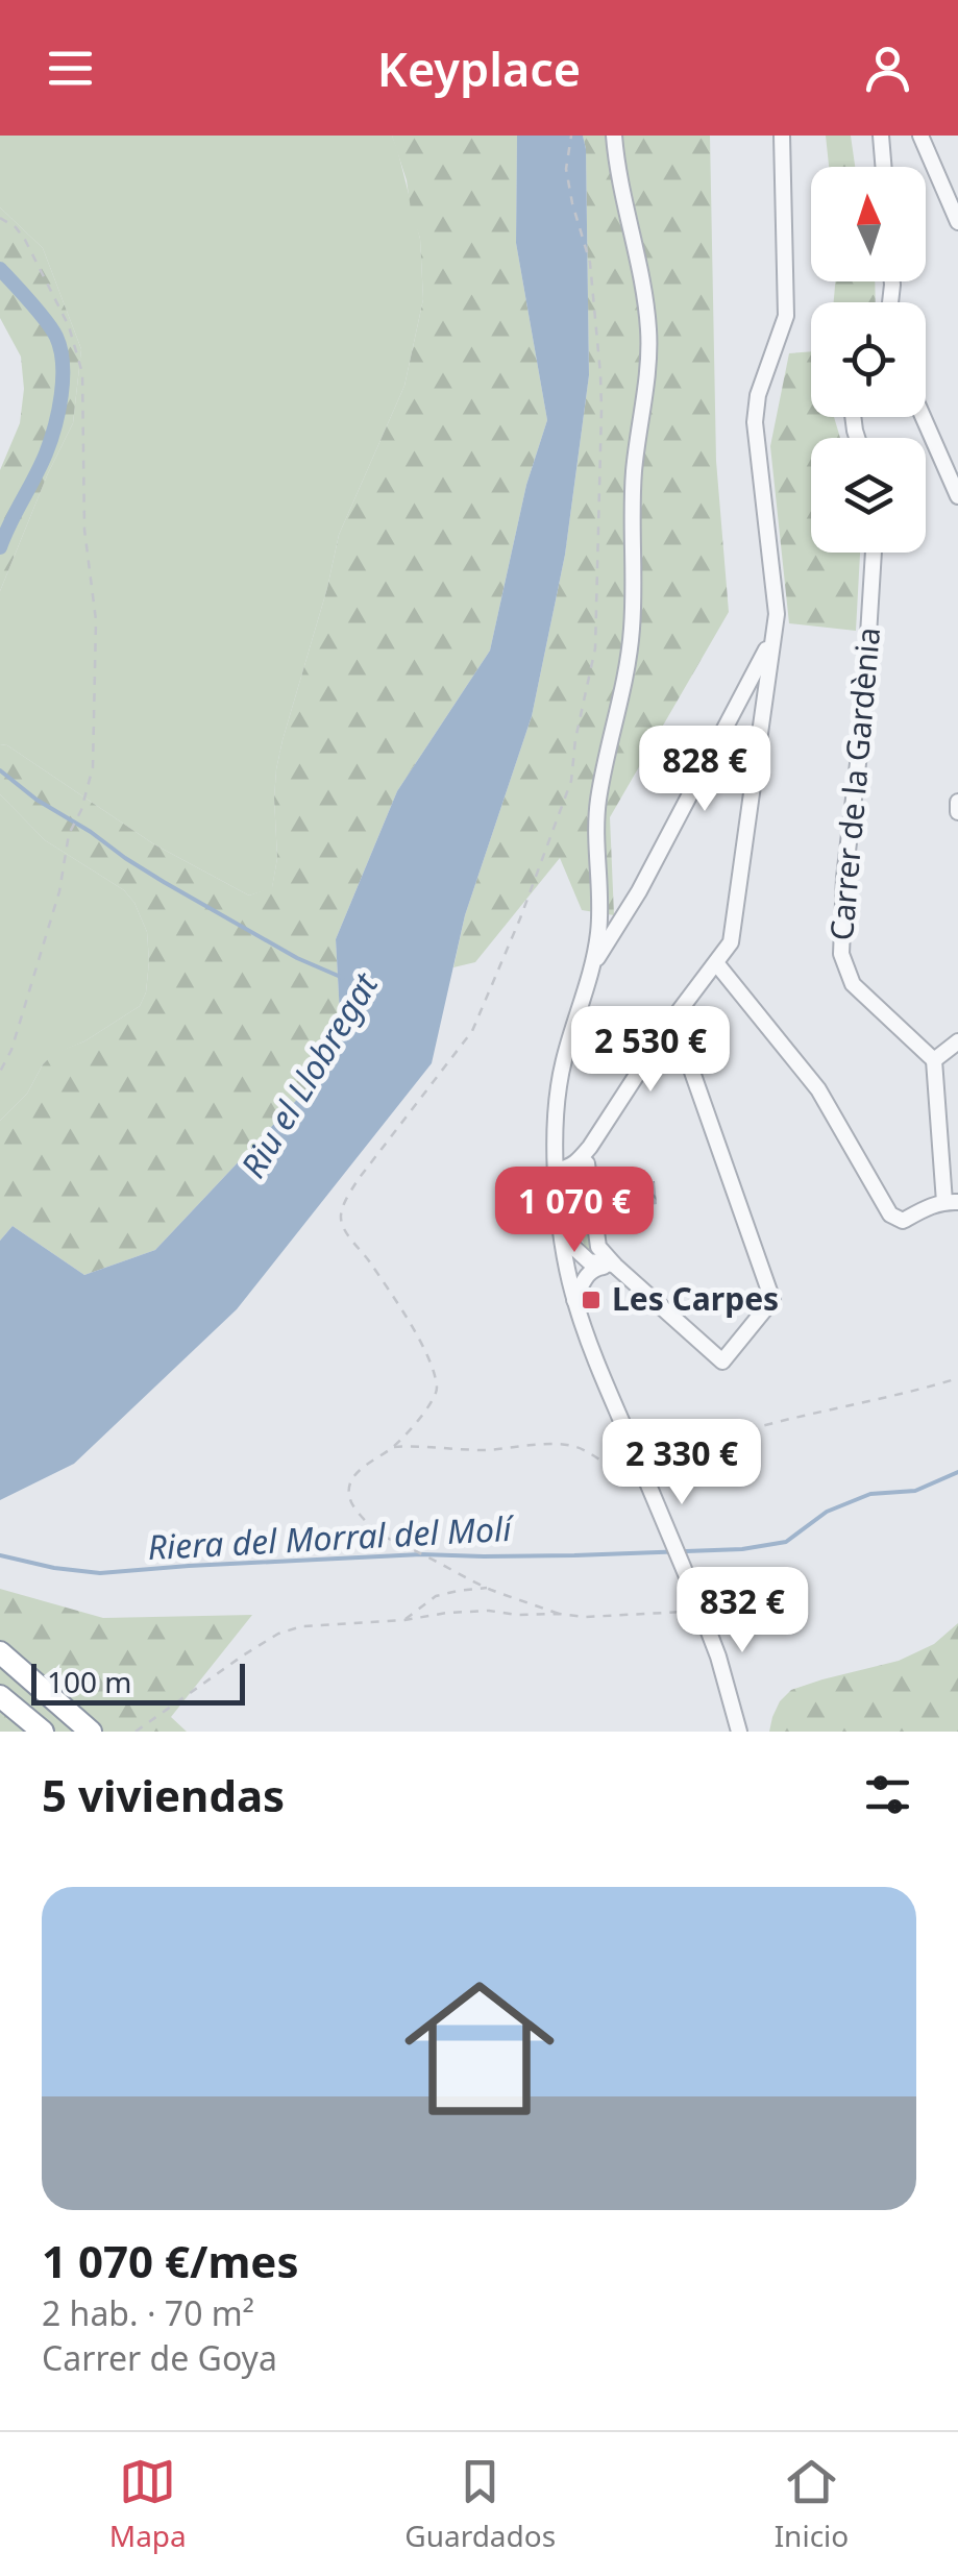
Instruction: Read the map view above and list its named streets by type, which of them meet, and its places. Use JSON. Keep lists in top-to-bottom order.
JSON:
{
  "streets": {
    "street": ["Carrer de la Gardènia"]
  },
  "water": ["Riu el Llobregat", "Riera del Morral del Molí"],
  "places": {
    "transit": ["Les Carpes"]
  },
  "scale_bar": "100 m",
  "north": "top",
  "page": {
    "header": "Keyplace",
    "price": [
      "828 €",
      "2 530 €",
      "1 070 €",
      "2 330 €",
      "832 €"
    ],
    "scale": "100 m",
    "heading": "5 viviendas",
    "list": [
      {
        "name": "1 070 €/mes",
        "note": "2 hab. · 70 m² · Carrer de Goya"
      }
    ],
    "tabs": ["Mapa", "Guardados", "Inicio"]
  }
}
